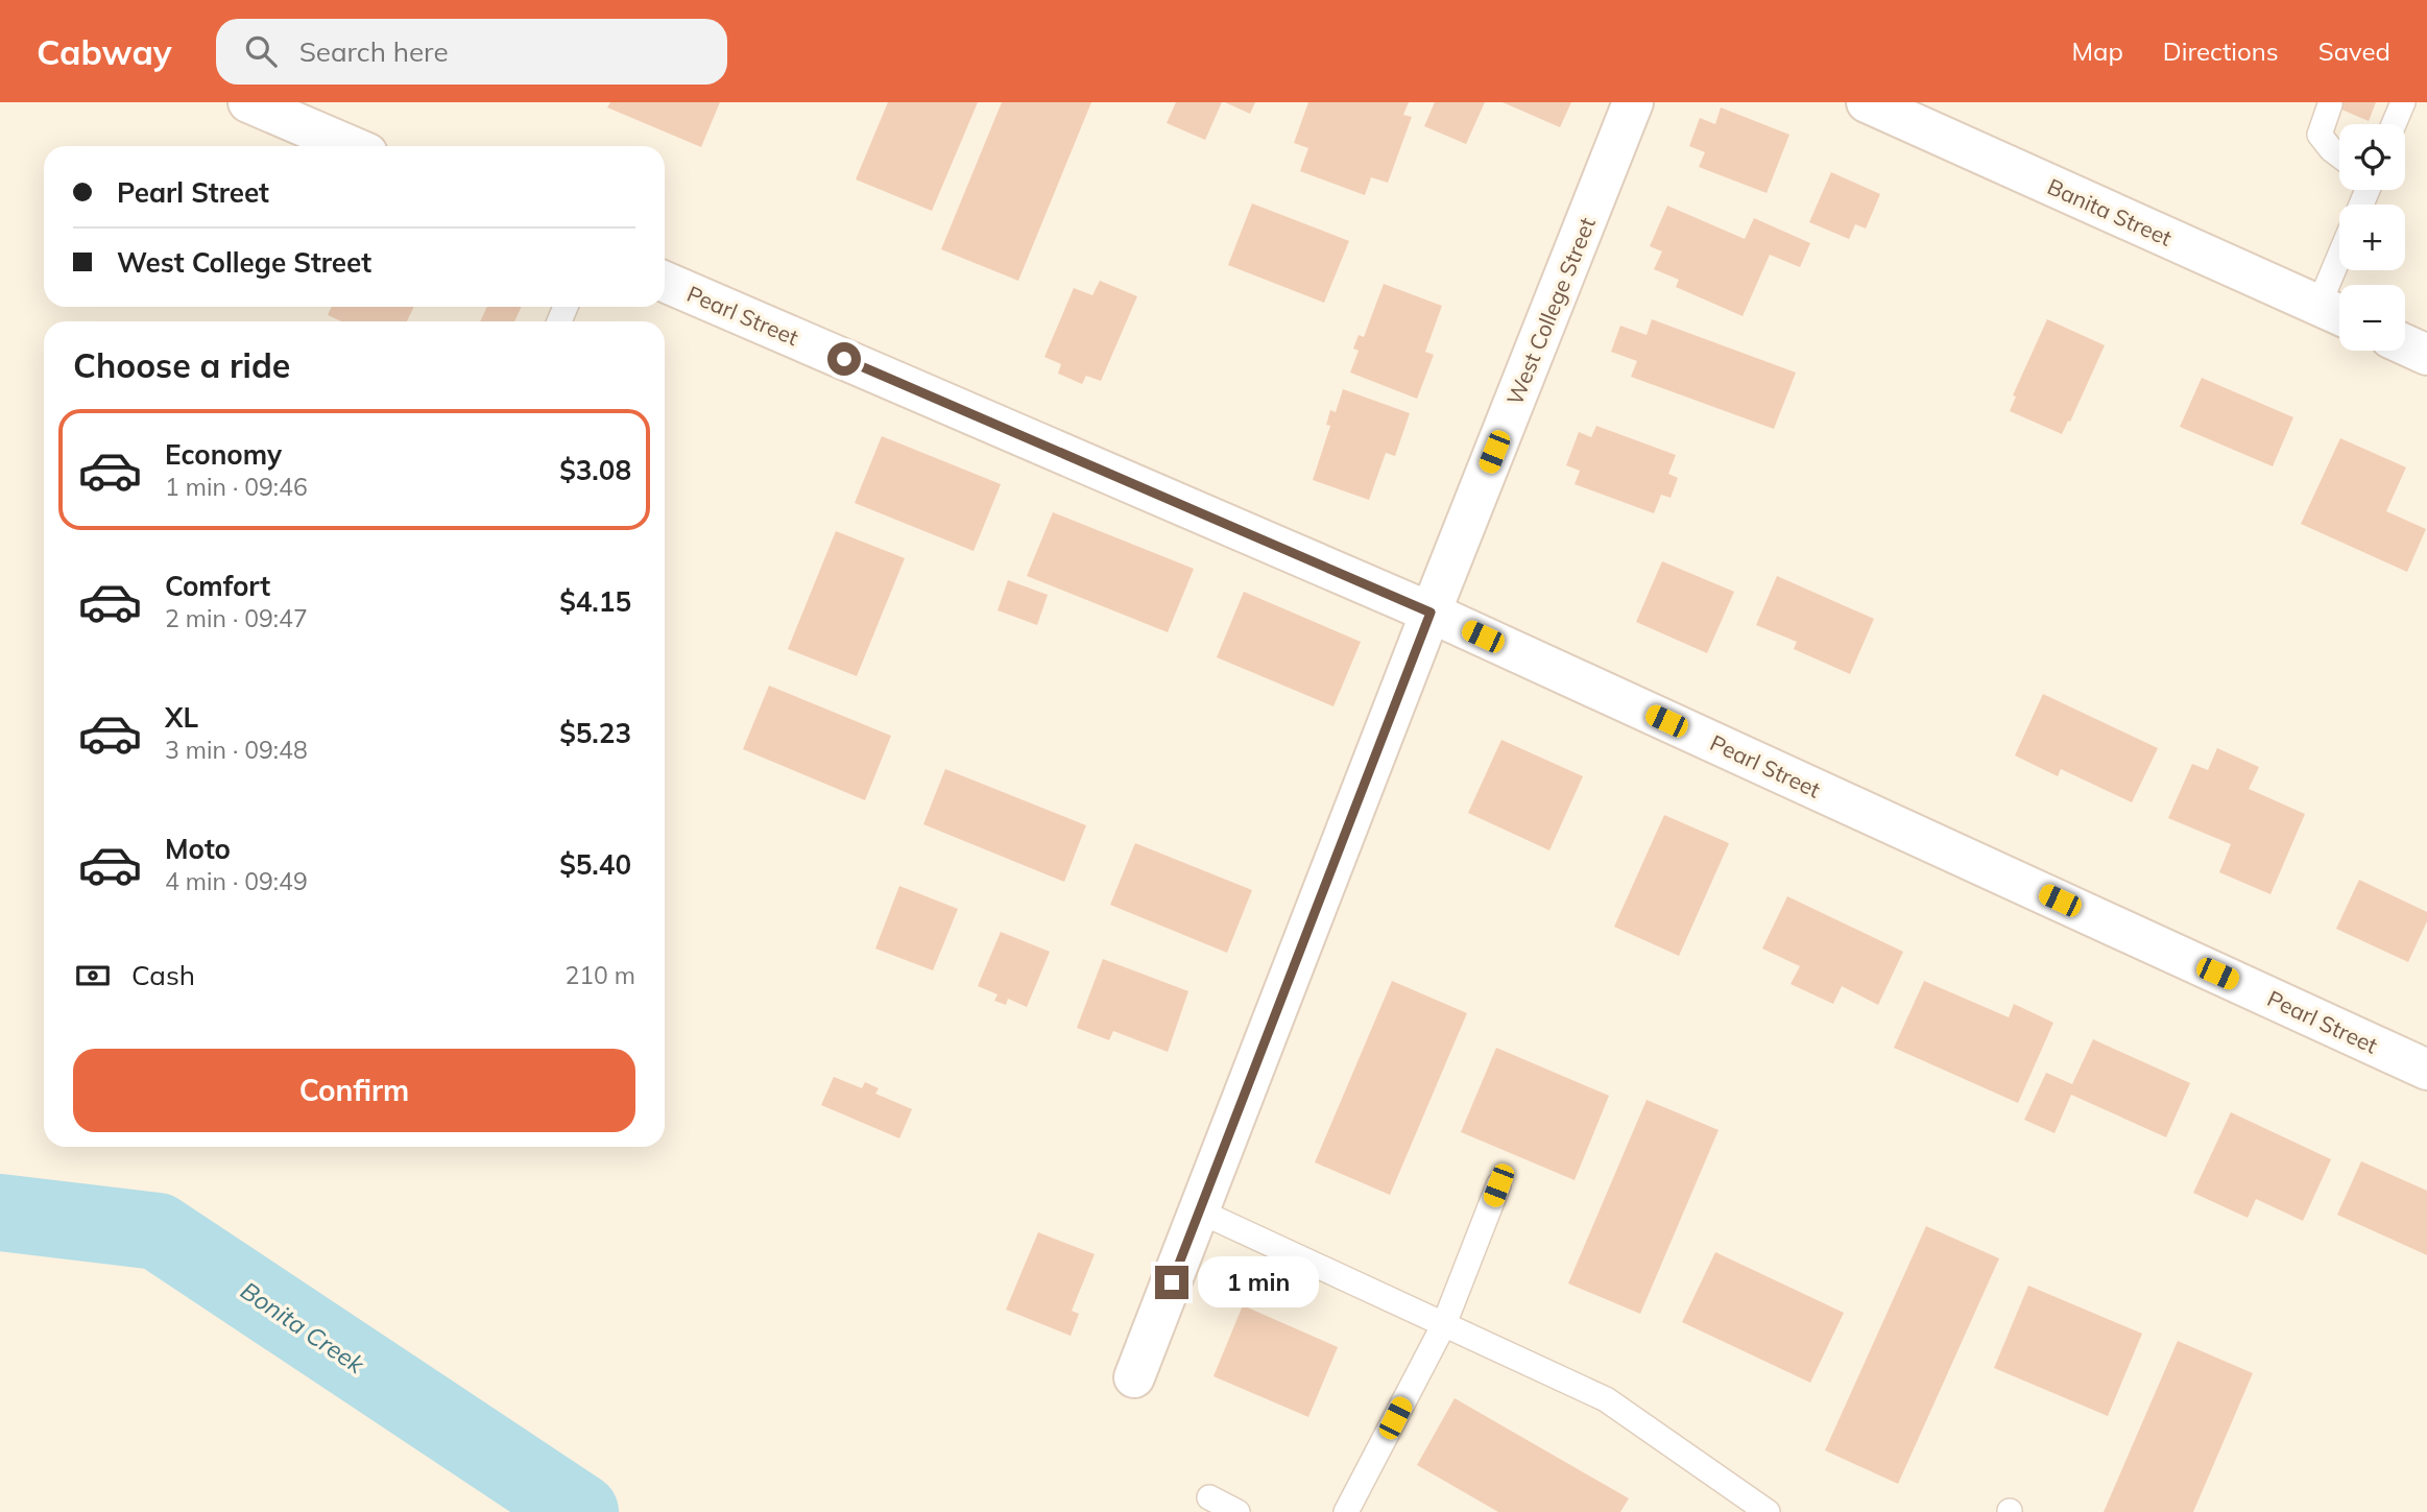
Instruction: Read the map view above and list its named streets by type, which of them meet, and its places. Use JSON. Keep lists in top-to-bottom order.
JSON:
{
  "streets": {
    "street": ["Banita Street", "West College Street", "Pearl Street"]
  },
  "crossings": [
    ["West College Street", "Pearl Street"]
  ],
  "water": ["Bonita Creek"],
  "page": {
    "header": "Cabway",
    "search": "Search here",
    "nav": ["Map", "Directions", "Saved"],
    "map_buttons": ["+", "−"],
    "banner": ["Pearl Street", "West College Street"],
    "heading": "Choose a ride",
    "list": [
      {
        "name": "Economy",
        "note": "1 min · 09:46",
        "value": "$3.08"
      },
      {
        "name": "Comfort",
        "note": "2 min · 09:47",
        "value": "$4.15"
      },
      {
        "name": "XL",
        "note": "3 min · 09:48",
        "value": "$5.23"
      },
      {
        "name": "Moto",
        "note": "4 min · 09:49",
        "value": "$5.40"
      }
    ],
    "pay": ["Cash", "210 m"],
    "buttons": "Confirm",
    "bubble": "1 min"
  }
}
